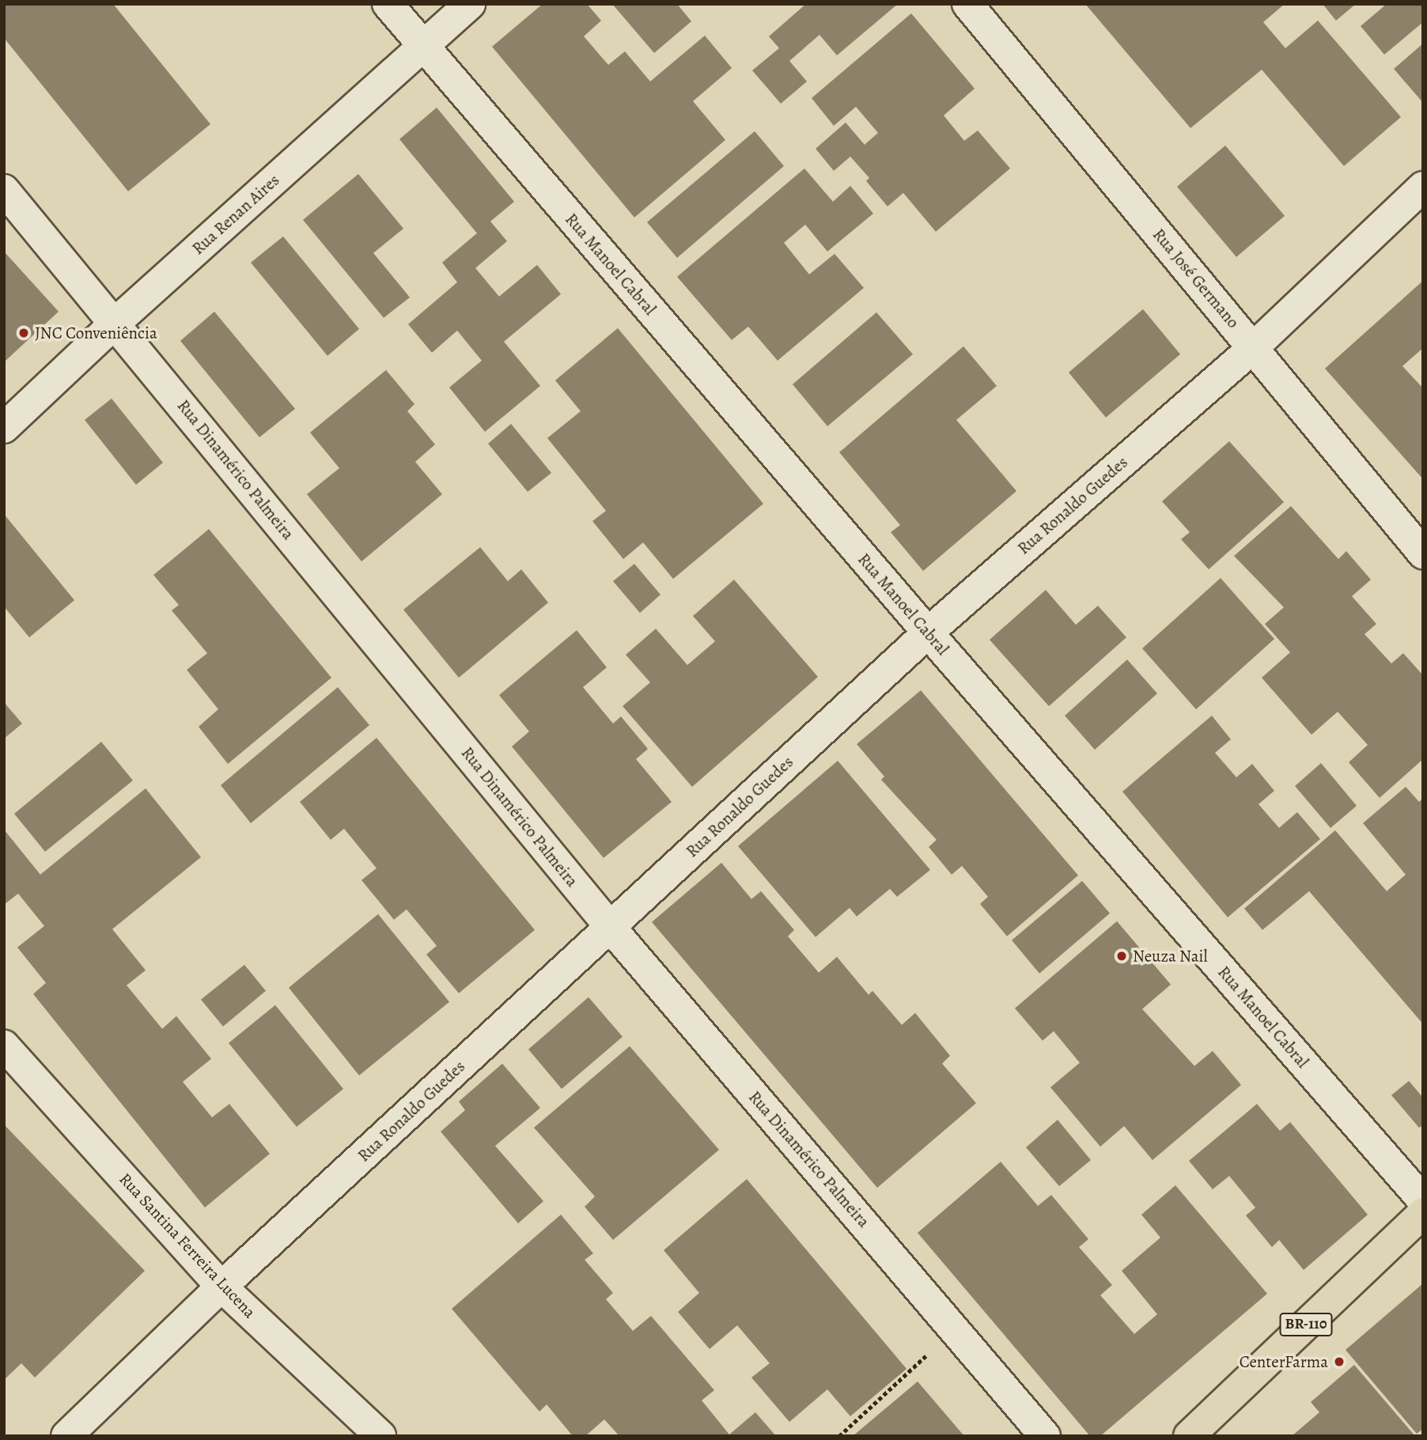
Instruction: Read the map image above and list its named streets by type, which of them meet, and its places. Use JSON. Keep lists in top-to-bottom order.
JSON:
{
  "streets": {
    "main road": ["BR-110"],
    "street": [
      "Rua Renan Aires",
      "Rua Manoel Cabral",
      "Rua José Germano",
      "Rua Dinamérico Palmeira",
      "Rua Ronaldo Guedes",
      "Rua Santina Ferreira Lucena"
    ]
  },
  "crossings": [
    ["Rua Renan Aires", "Rua Manoel Cabral"],
    ["Rua Renan Aires", "Rua Dinamérico Palmeira"],
    ["Rua Manoel Cabral", "Rua Ronaldo Guedes"],
    ["Rua José Germano", "Rua Ronaldo Guedes"],
    ["Rua Dinamérico Palmeira", "Rua Ronaldo Guedes"],
    ["Rua Ronaldo Guedes", "Rua Santina Ferreira Lucena"]
  ],
  "places": ["JNC Conveniência", "Neuza Nail", "CenterFarma"]
}
